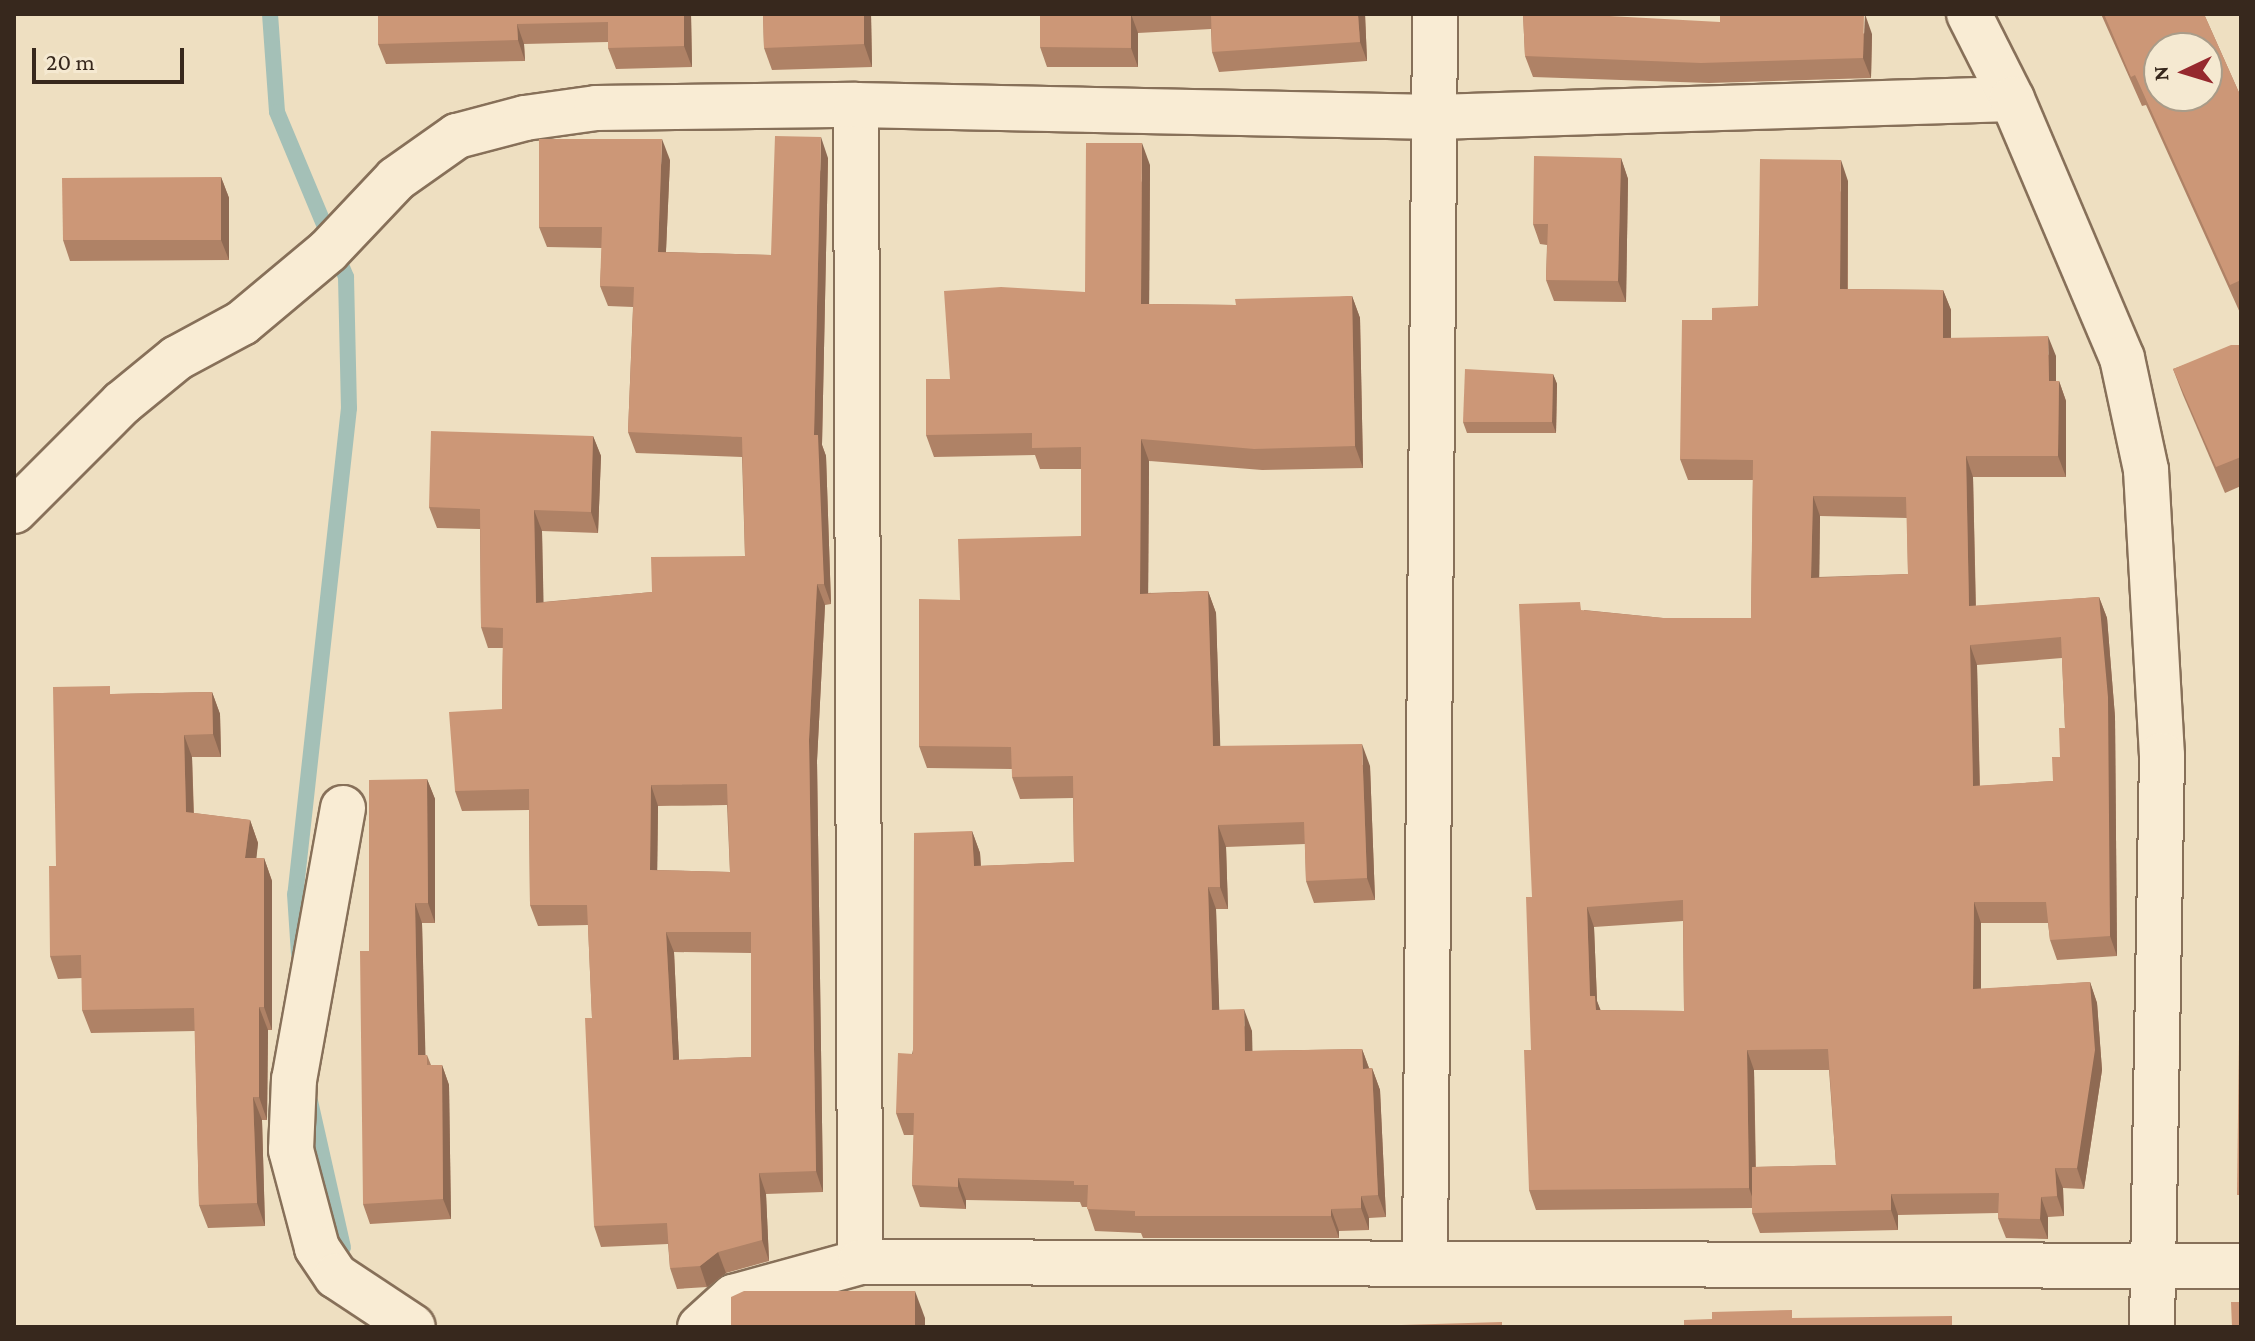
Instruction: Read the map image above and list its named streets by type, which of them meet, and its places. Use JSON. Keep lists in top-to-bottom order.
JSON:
{
  "scale_bar": "20 m",
  "north": "left"
}
